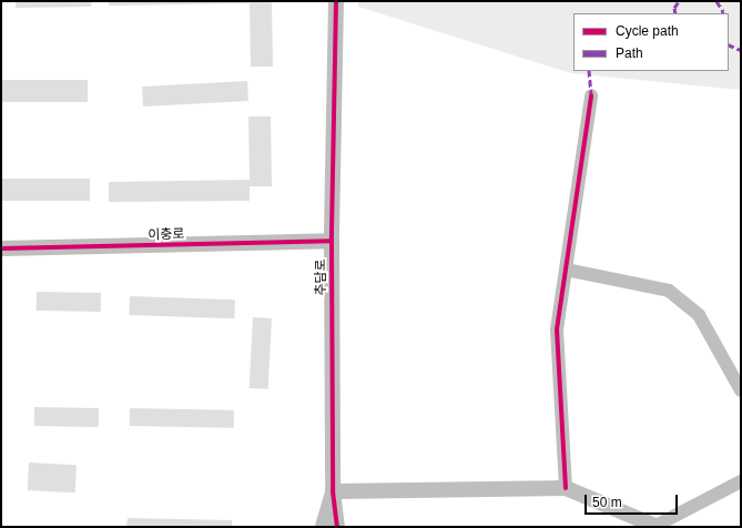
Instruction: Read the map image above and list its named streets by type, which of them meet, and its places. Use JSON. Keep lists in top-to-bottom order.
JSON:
{
  "streets": {
    "street": ["이충로", "추담로"]
  },
  "crossings": [
    ["이충로", "추담로"]
  ],
  "legend": ["Cycle path", "Path"],
  "scale_bar": "50 m"
}
